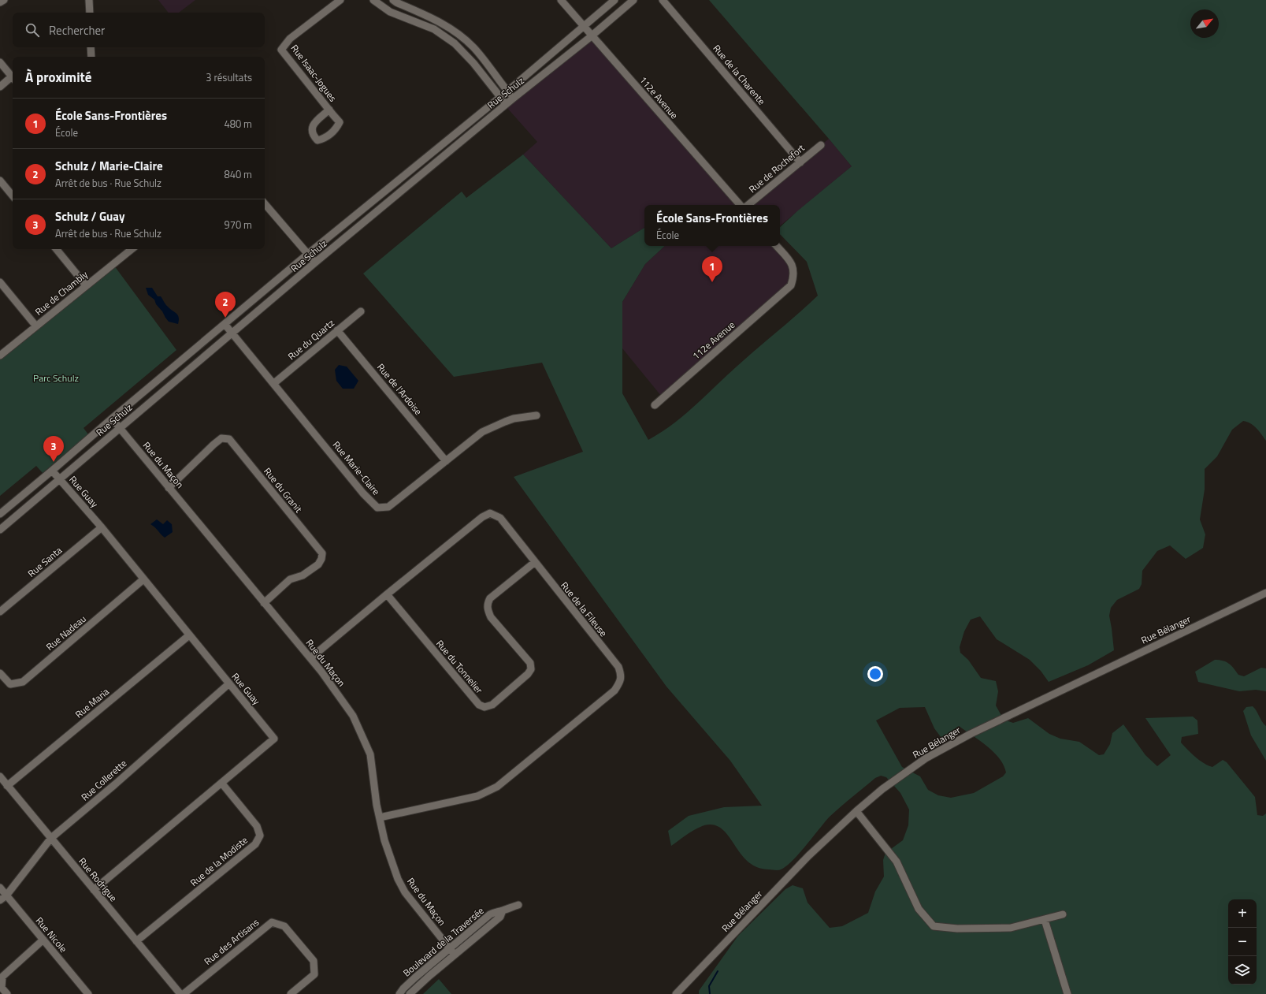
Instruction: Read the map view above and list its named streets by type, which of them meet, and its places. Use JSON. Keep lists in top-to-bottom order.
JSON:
{
  "streets": {
    "street": [
      "Rue Isaac-Jogues",
      "Rue de la Charente",
      "Rue Schulz",
      "112e Avenue",
      "Rue de Rochefort",
      "Rue de Chambly",
      "Rue du Quartz",
      "Rue de l'Ardoise",
      "Rue du Maçon",
      "Rue Marie-Claire",
      "Rue du Granit",
      "Rue Guay",
      "Rue Santa",
      "Rue de la Fileuse",
      "Rue Bélanger",
      "Rue Nadeau",
      "Rue du Tonnelier",
      "Rue Maria",
      "Rue Collerette",
      "Rue de la Modiste",
      "Rue Rodrigue",
      "Rue Nicole",
      "Rue des Artisans",
      "Boulevard de la Traversée"
    ]
  },
  "crossings": [
    ["Rue de la Charente", "Rue de Rochefort"],
    ["Rue Schulz", "112e Avenue"],
    ["Rue Schulz", "Rue du Maçon"],
    ["Rue Schulz", "Rue Marie-Claire"],
    ["Rue Schulz", "Rue Guay"],
    ["Rue du Quartz", "Rue de l'Ardoise"],
    ["Rue du Quartz", "Rue Marie-Claire"],
    ["Rue de l'Ardoise", "Rue Marie-Claire"],
    ["Rue du Maçon", "Rue du Granit"],
    ["Rue du Maçon", "Rue de la Fileuse"],
    ["Rue du Maçon", "Boulevard de la Traversée"],
    ["Rue Guay", "Rue Santa"],
    ["Rue Guay", "Rue Nadeau"],
    ["Rue Guay", "Rue Maria"],
    ["Rue Guay", "Rue Collerette"],
    ["Rue Guay", "Rue de la Modiste"],
    ["Rue Guay", "Rue Rodrigue"],
    ["Rue de la Fileuse", "Rue du Tonnelier"],
    ["Rue Maria", "Rue Rodrigue"],
    ["Rue Collerette", "Rue Rodrigue"],
    ["Rue Collerette", "Rue Nicole"],
    ["Rue de la Modiste", "Rue Rodrigue"]
  ],
  "parks": ["Parc Schulz"],
  "north": "top right",
  "page": {
    "search": "Rechercher",
    "heading": ["À proximité", "3 résultats"],
    "list": [
      {
        "mark": "1",
        "name": "École Sans-Frontières",
        "note": "École",
        "value": "480 m"
      },
      {
        "mark": "2",
        "name": "Schulz / Marie-Claire",
        "note": "Arrêt de bus · Rue Schulz",
        "value": "840 m"
      },
      {
        "mark": "3",
        "name": "Schulz / Guay",
        "note": "Arrêt de bus · Rue Schulz",
        "value": "970 m"
      }
    ],
    "popup": ["École Sans-Frontières", "École"],
    "pins": ["1", "2", "3"],
    "map_buttons": ["+", "−"]
  }
}
